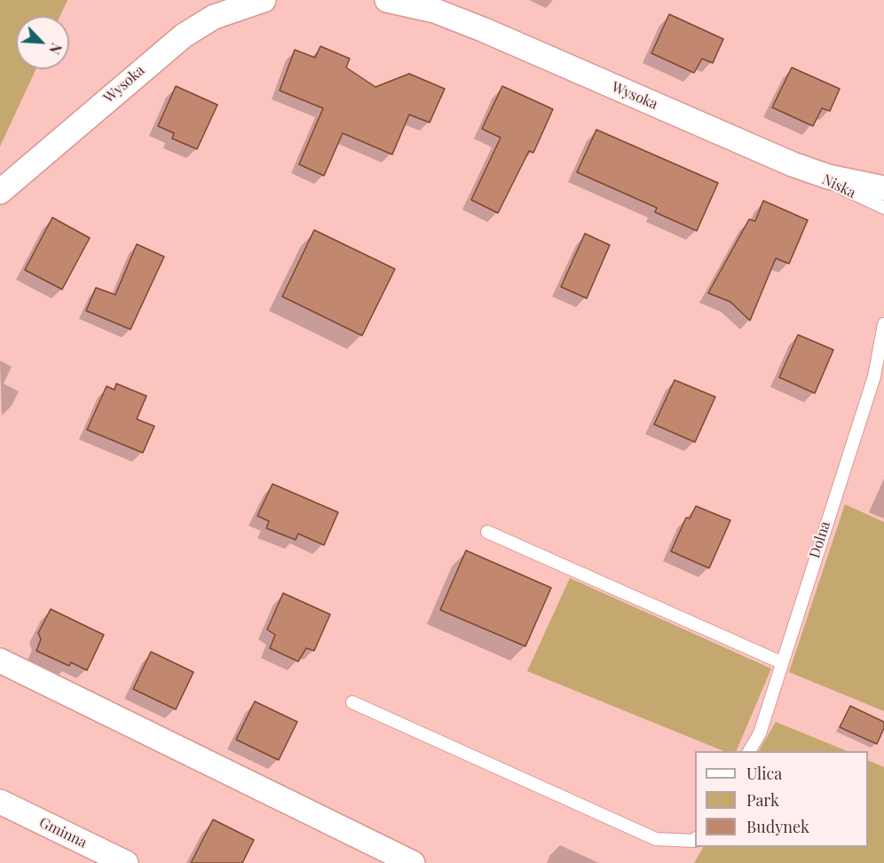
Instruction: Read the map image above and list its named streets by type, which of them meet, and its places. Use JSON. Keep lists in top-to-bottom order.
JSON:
{
  "streets": {
    "street": ["Wysoka", "Gminna"],
    "lane": ["Niska", "Dolna"]
  },
  "crossings": [
    ["Wysoka", "Niska"]
  ],
  "legend": ["Ulica", "Park", "Budynek"],
  "north": "bottom right"
}
